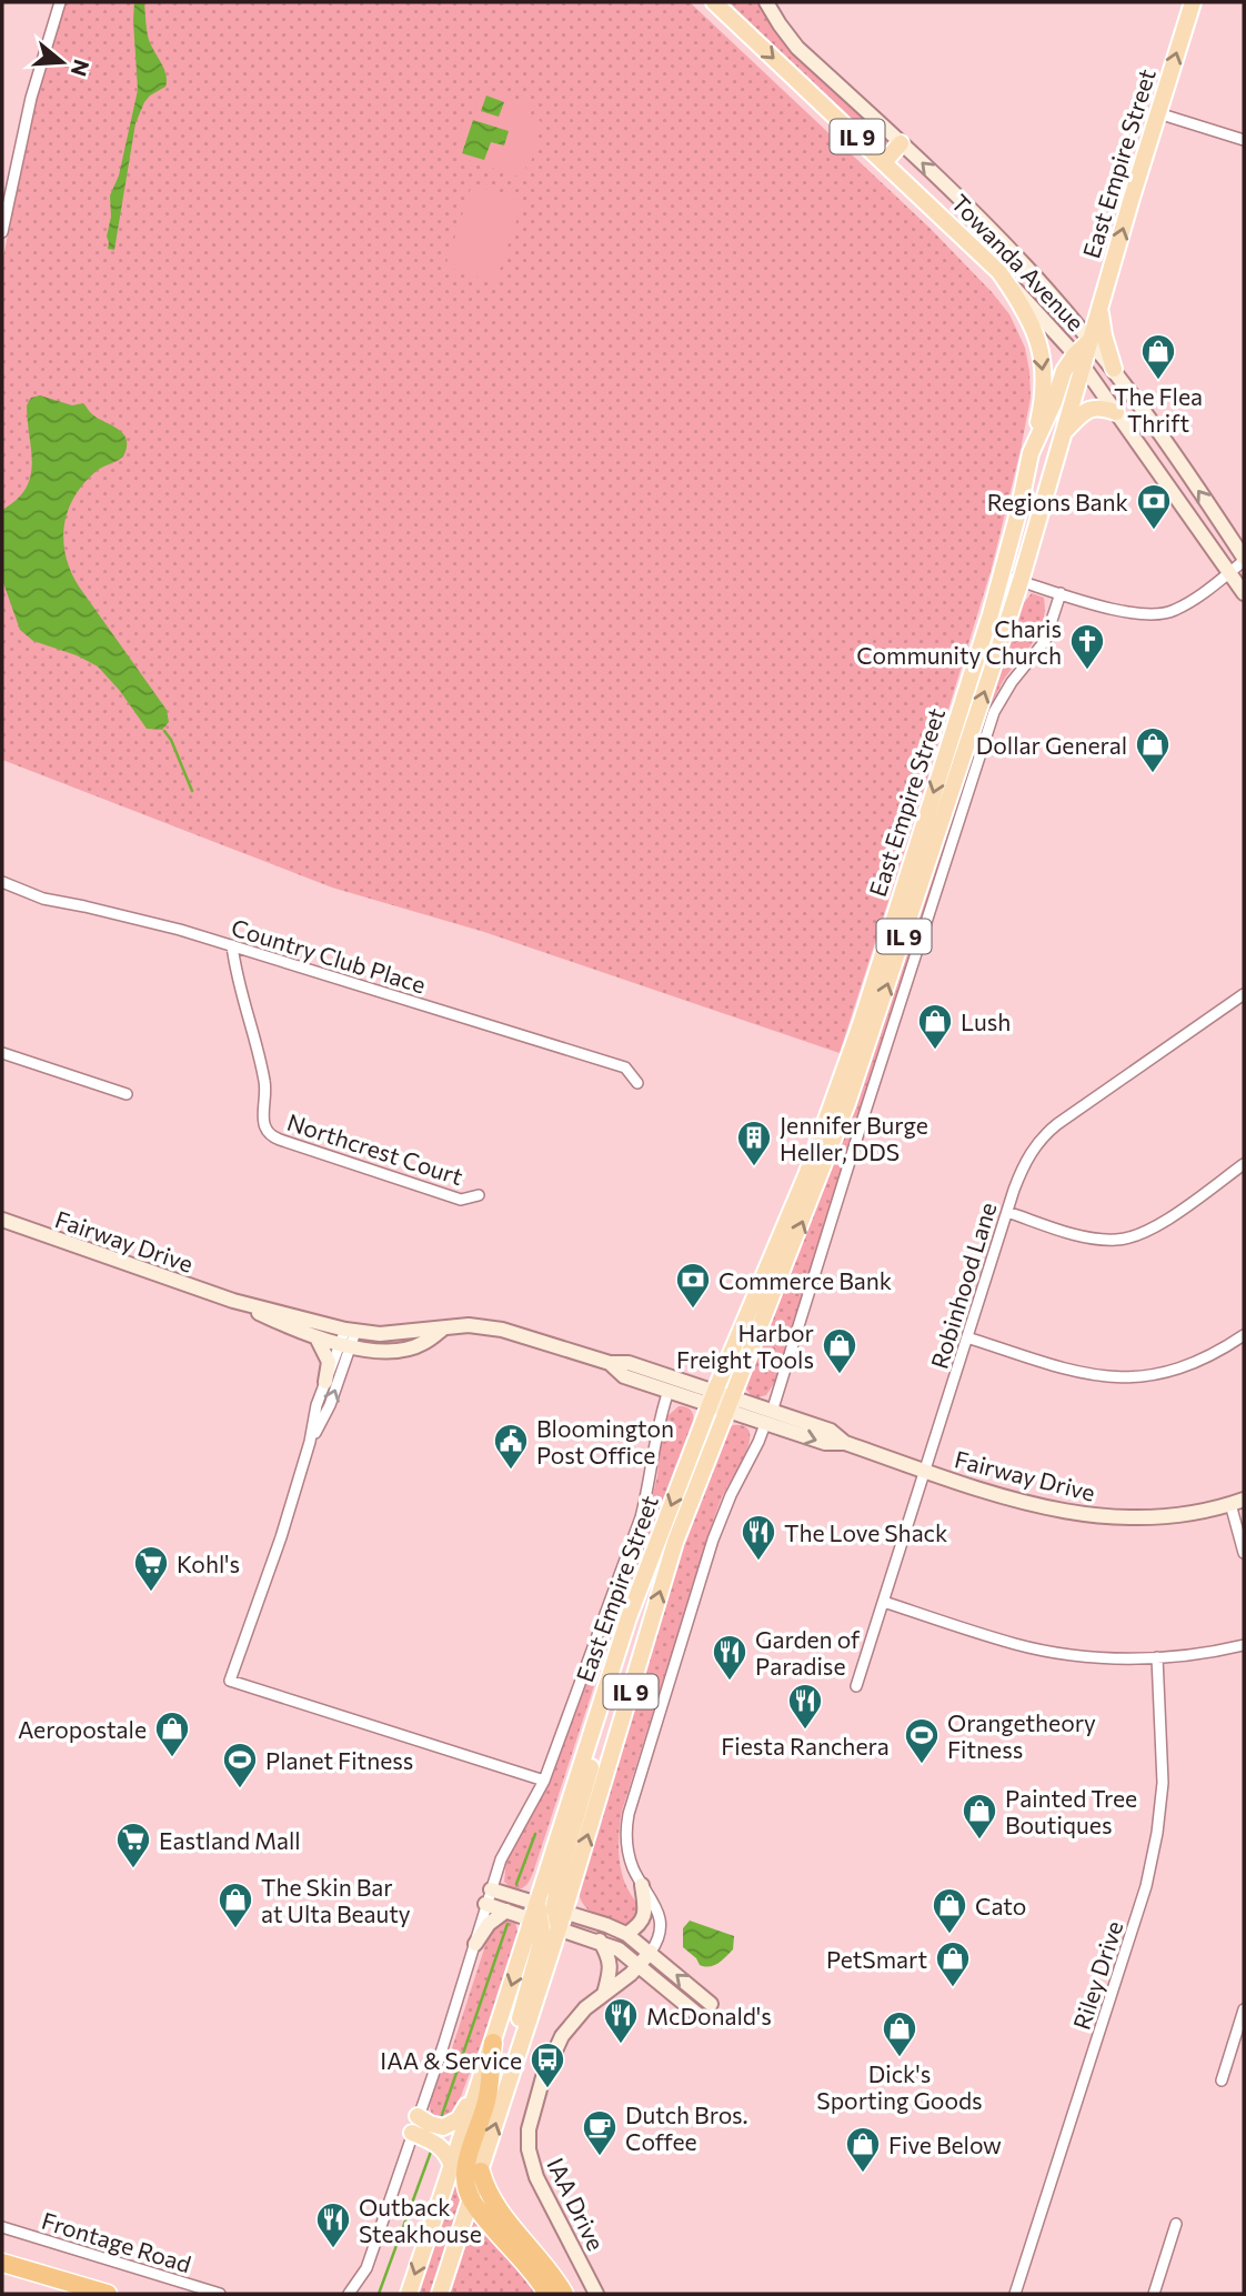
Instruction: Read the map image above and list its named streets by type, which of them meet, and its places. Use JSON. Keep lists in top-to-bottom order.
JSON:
{
  "streets": {
    "main road": [
      "IL 9",
      "East Empire Street",
      "Towanda Avenue",
      "Fairway Drive",
      "IAA Drive"
    ],
    "street": [
      "Country Club Place",
      "Northcrest Court",
      "Robinhood Lane",
      "Riley Drive",
      "Frontage Road"
    ]
  },
  "crossings": [
    ["IL 9", "East Empire Street"],
    ["IL 9", "Towanda Avenue"],
    ["East Empire Street", "Towanda Avenue"],
    ["East Empire Street", "Fairway Drive"],
    ["Country Club Place", "Northcrest Court"],
    ["Fairway Drive", "Robinhood Lane"]
  ],
  "places": {
    "shop": [
      "The Flea Thrift",
      "Dollar General",
      "Lush",
      "Harbor Freight Tools",
      "Aeropostale",
      "Painted Tree Boutiques",
      "The Skin Bar at Ulta Beauty",
      "Cato",
      "PetSmart",
      "Dick's Sporting Goods",
      "Five Below"
    ],
    "bank": ["Regions Bank", "Commerce Bank"],
    "church": ["Charis Community Church"],
    "building": ["Jennifer Burge Heller, DDS"],
    "public building": ["Bloomington Post Office"],
    "restaurant": [
      "The Love Shack",
      "Garden of Paradise",
      "Fiesta Ranchera",
      "McDonald's",
      "Outback Steakhouse"
    ],
    "supermarket": ["Kohl's", "Eastland Mall"],
    "sports": ["Orangetheory Fitness", "Planet Fitness"],
    "bus stop": ["IAA & Service"],
    "cafe": ["Dutch Bros. Coffee"]
  },
  "north": "right"
}
